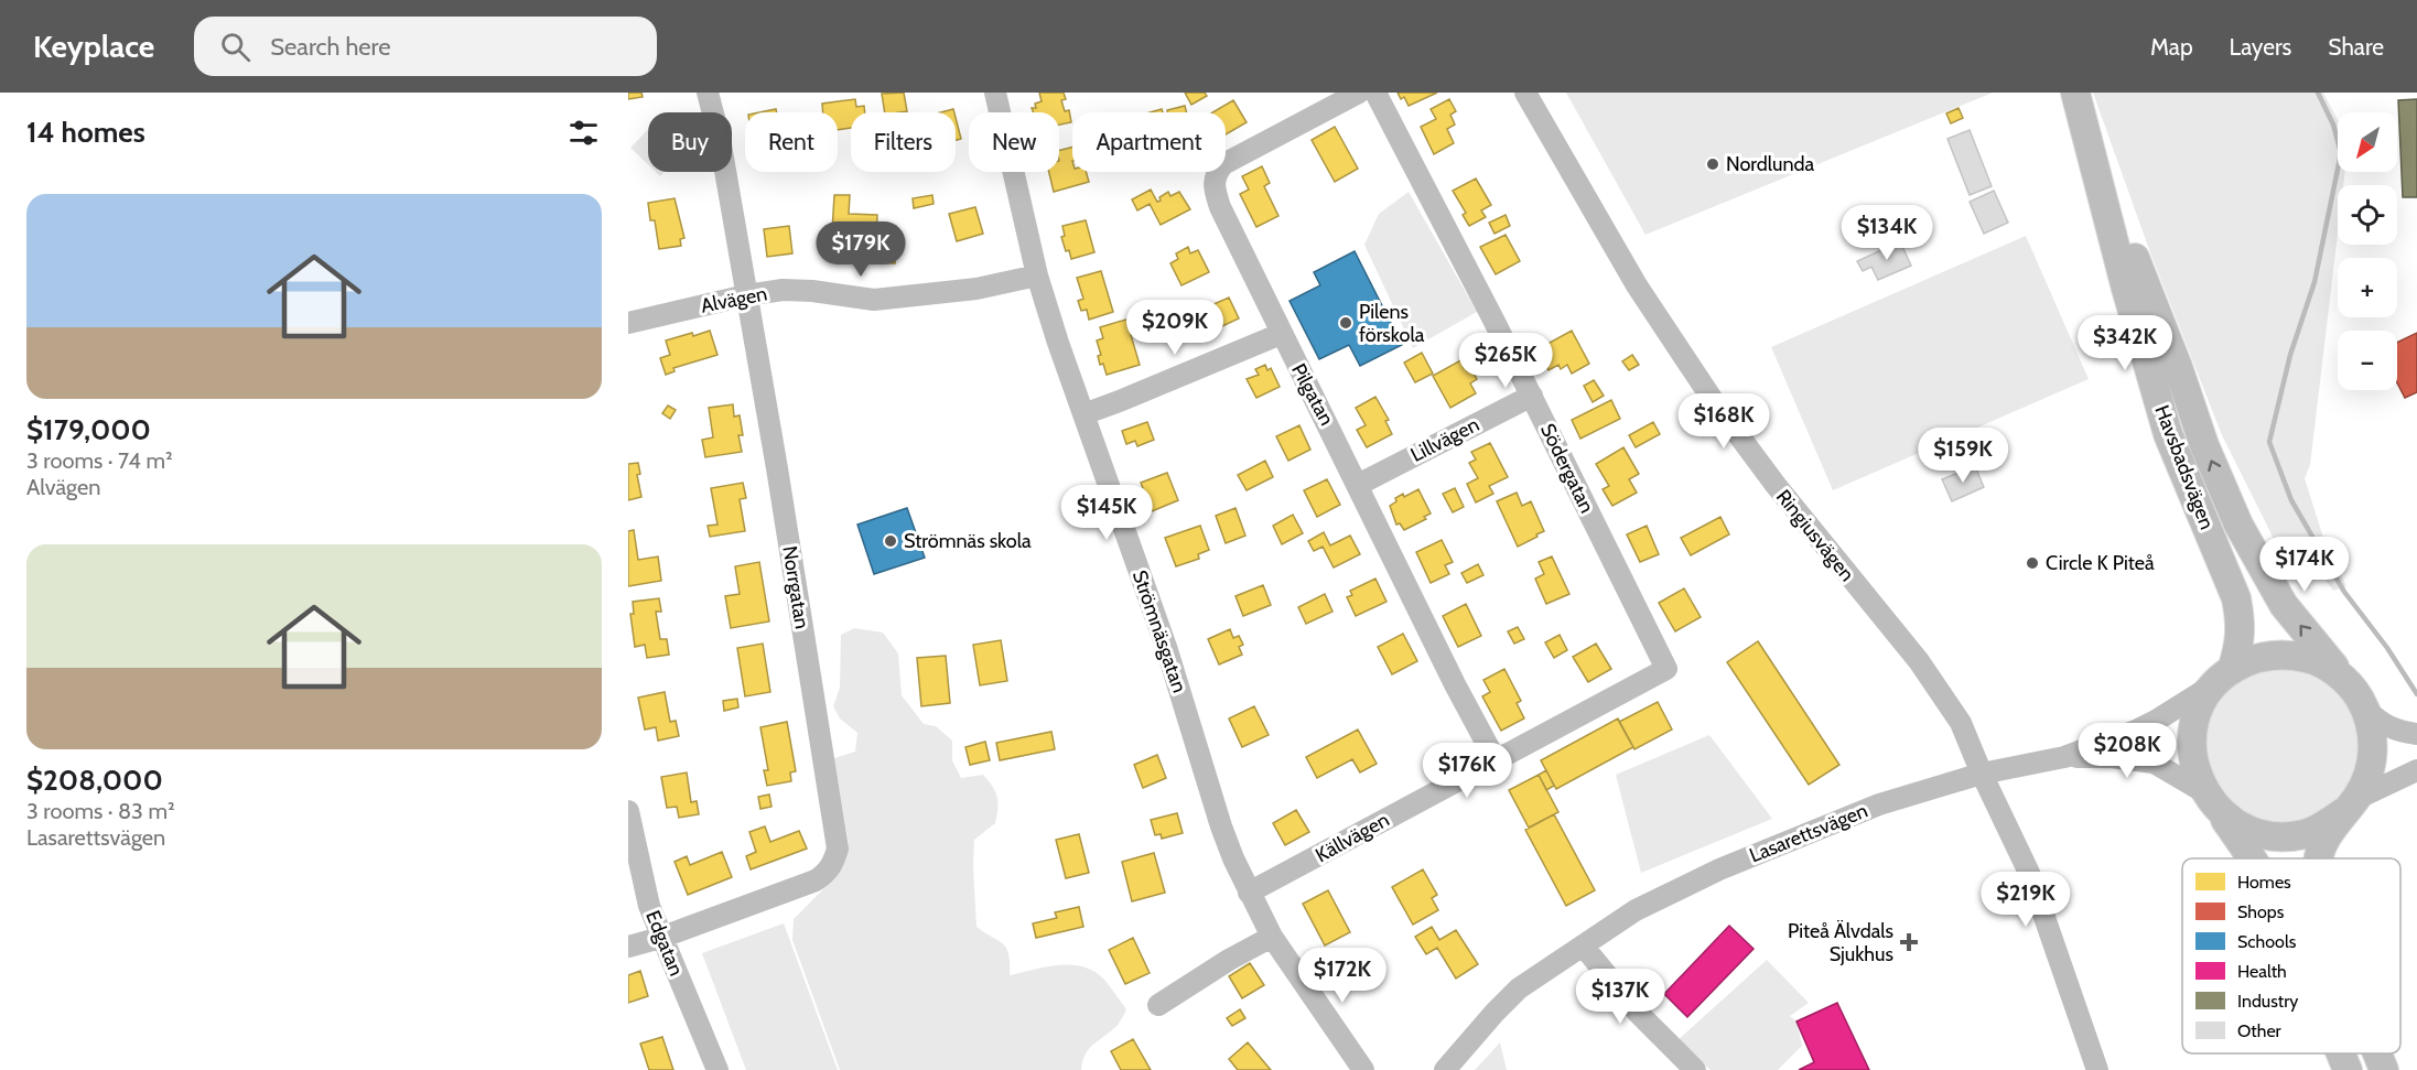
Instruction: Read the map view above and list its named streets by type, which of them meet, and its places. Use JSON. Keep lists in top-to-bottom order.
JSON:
{
  "streets": {
    "main road": ["Havsbadsvägen"],
    "street": [
      "Alvägen",
      "Pilgatan",
      "Lillvägen",
      "Södergatan",
      "Ringiusvägen",
      "Norrgatan",
      "Strömnäsgatan",
      "Lasarettsvägen",
      "Källvägen",
      "Edgatan"
    ]
  },
  "crossings": [
    ["Alvägen", "Norrgatan"],
    ["Alvägen", "Strömnäsgatan"],
    ["Pilgatan", "Lillvägen"],
    ["Pilgatan", "Källvägen"],
    ["Lillvägen", "Södergatan"],
    ["Havsbadsvägen", "Lasarettsvägen"],
    ["Södergatan", "Källvägen"],
    ["Ringiusvägen", "Lasarettsvägen"],
    ["Norrgatan", "Edgatan"],
    ["Strömnäsgatan", "Källvägen"]
  ],
  "places": {
    "other": [
      "Nordlunda",
      "Pilens förskola",
      "Strömnäs skola",
      "Circle K Piteå"
    ],
    "health": ["Piteå Älvdals Sjukhus"]
  },
  "legend": [
    "Homes",
    "Shops",
    "Schools",
    "Health",
    "Industry",
    "Other"
  ],
  "north": "bottom left",
  "page": {
    "header": "Keyplace",
    "search": "Search here",
    "nav": ["Map", "Layers", "Share"],
    "heading": "14 homes",
    "map_buttons": ["+", "−"],
    "chip": [
      "Buy",
      "Rent",
      "Filters",
      "New",
      "Apartment"
    ],
    "list": [
      {
        "name": "$179,000",
        "note": "3 rooms · 74 m² · Alvägen"
      },
      {
        "name": "$208,000",
        "note": "3 rooms · 83 m² · Lasarettsvägen"
      }
    ],
    "price": [
      "$134K",
      "$179K",
      "$209K",
      "$342K",
      "$265K",
      "$168K",
      "$159K",
      "$145K",
      "$174K",
      "$208K",
      "$176K",
      "$219K",
      "$172K",
      "$137K"
    ]
  }
}
